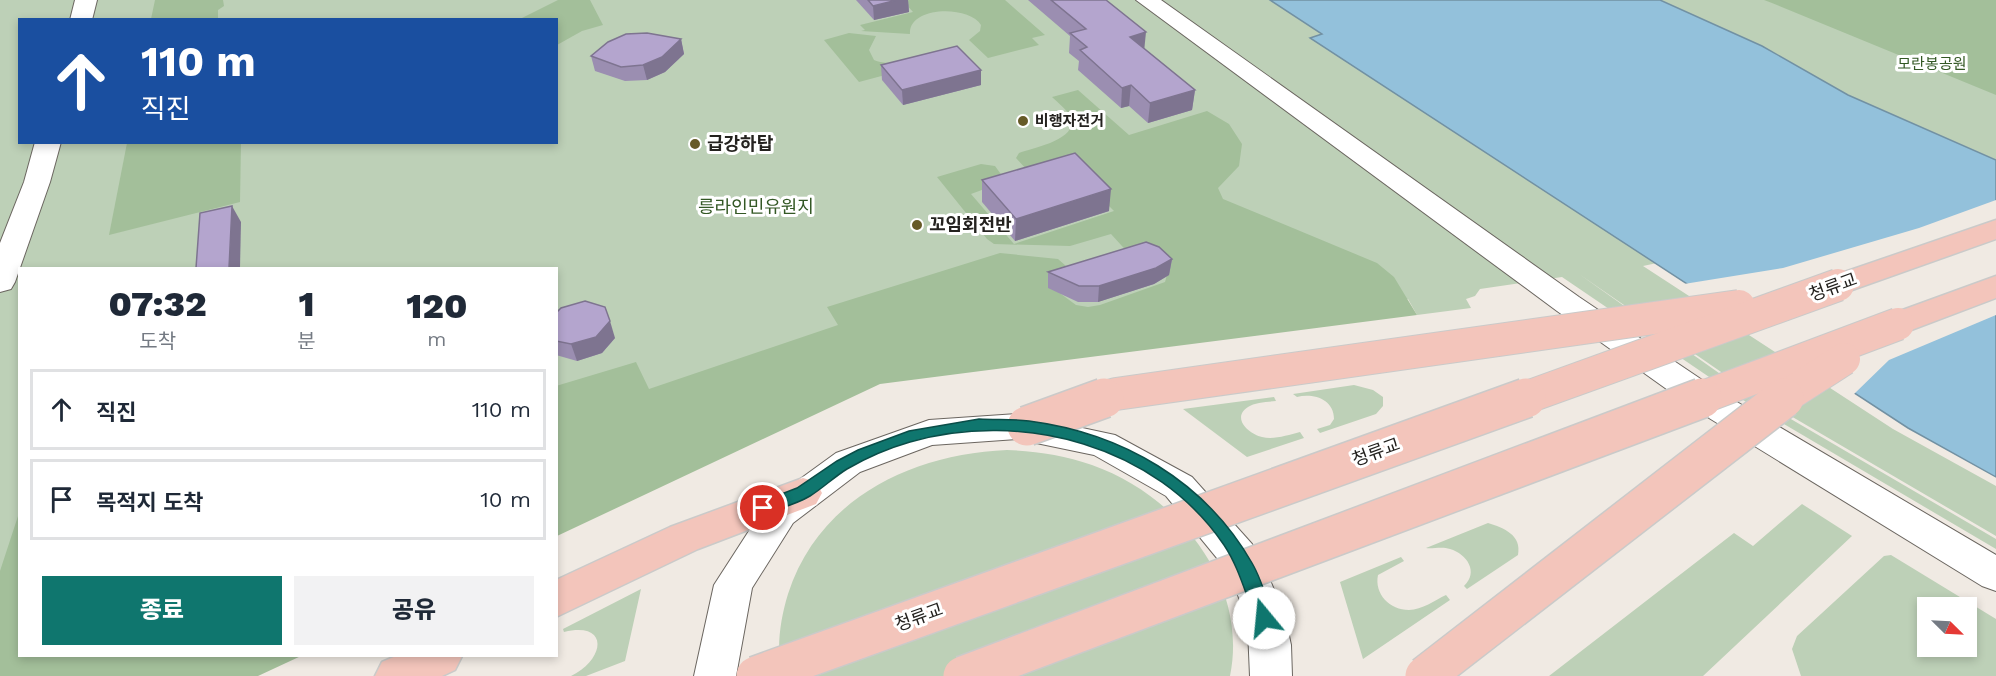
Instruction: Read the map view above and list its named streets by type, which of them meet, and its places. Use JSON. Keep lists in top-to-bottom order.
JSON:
{
  "streets": {
    "main road": ["청류교"]
  },
  "parks": ["모란봉공원", "릉라인민유원지"],
  "places": ["비행자전거", "급강하탑", "꼬임회전반"],
  "north": "bottom right",
  "page": {
    "turn": ["110 m", "직진"],
    "eta": [
      "07:32",
      "도착",
      "1",
      "분",
      "120",
      "m"
    ],
    "list": [
      {
        "name": "직진",
        "value": "110 m"
      },
      {
        "name": "목적지 도착",
        "value": "10 m"
      }
    ],
    "buttons": ["종료", "공유"]
  }
}
